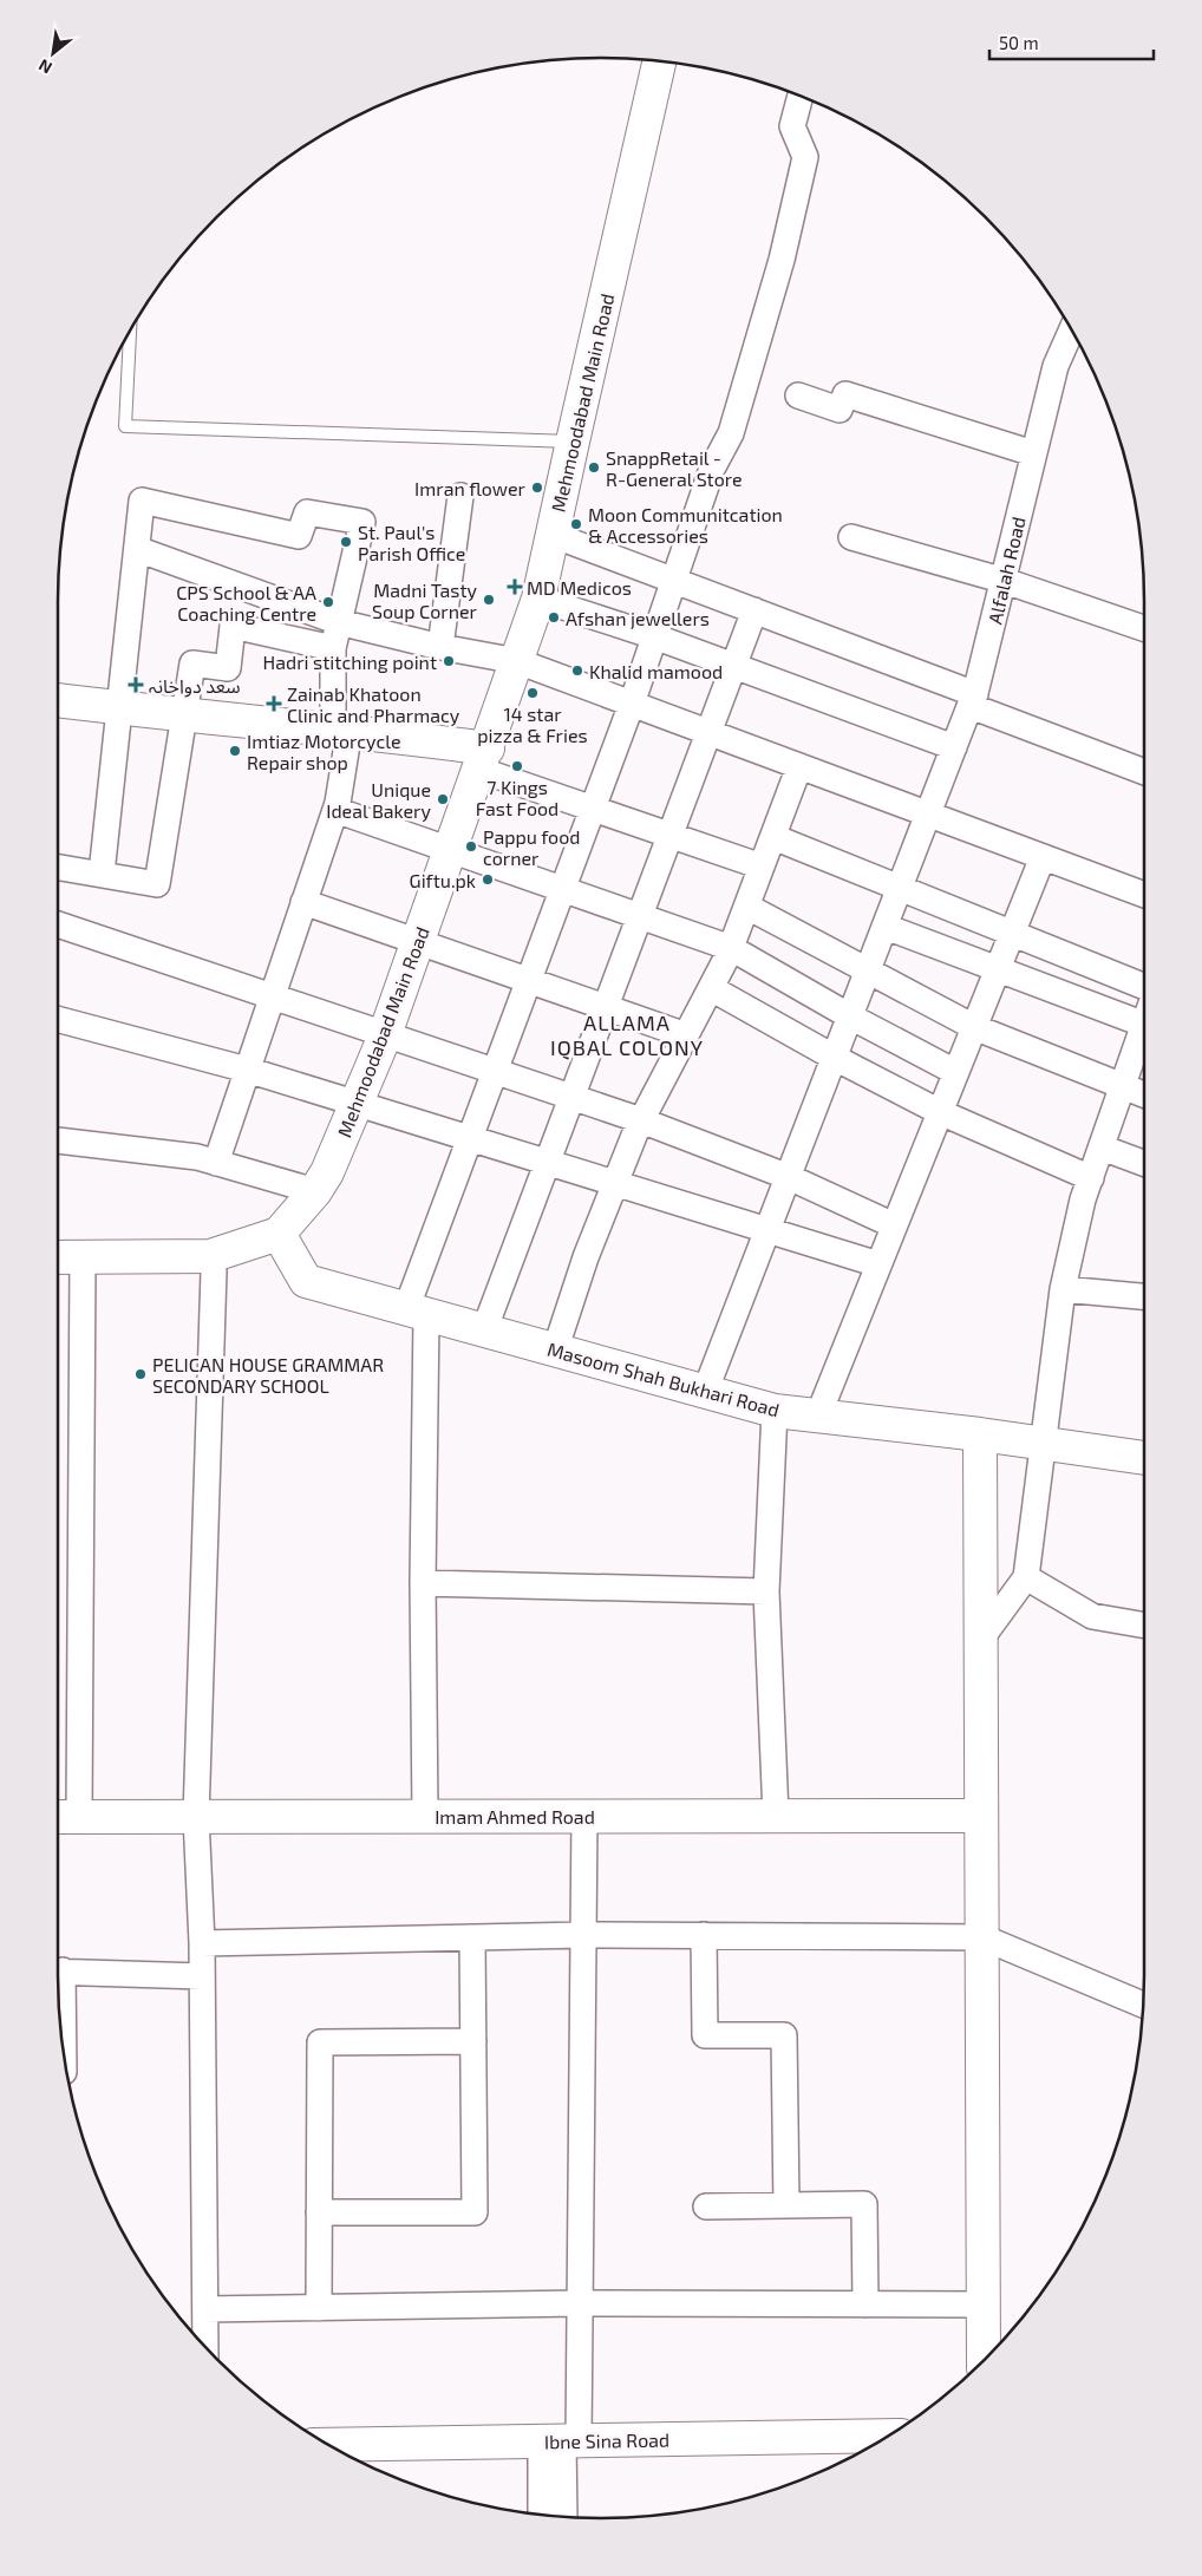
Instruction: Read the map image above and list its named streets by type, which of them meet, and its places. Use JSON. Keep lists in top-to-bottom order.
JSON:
{
  "streets": {
    "street": [
      "Mehmoodabad Main Road",
      "Alfalah Road",
      "Masoom Shah Bukhari Road",
      "Imam Ahmed Road",
      "Ibne Sina Road"
    ]
  },
  "crossings": [
    ["Mehmoodabad Main Road", "Masoom Shah Bukhari Road"],
    ["Alfalah Road", "Masoom Shah Bukhari Road"]
  ],
  "districts": ["ALLAMA IQBAL COLONY"],
  "places": {
    "other": [
      "SnappRetail - R-General Store",
      "Imran flower",
      "Moon Communitcation & Accessories",
      "St. Paul's Parish Office",
      "Madni Tasty Soup Corner",
      "CPS School & AA Coaching Centre",
      "Afshan jewellers",
      "Hadri stitching point",
      "Khalid mamood",
      "14 star pizza & Fries",
      "Imtiaz Motorcycle Repair shop",
      "7 Kings Fast Food",
      "Unique Ideal Bakery",
      "Pappu food corner",
      "Giftu.pk",
      "PELICAN HOUSE GRAMMAR SECONDARY SCHOOL"
    ],
    "health": ["MD Medicos", "سعد دواخانہ", "Zainab Khatoon Clinic and Pharmacy"]
  },
  "scale_bar": "50 m",
  "north": "bottom left"
}
